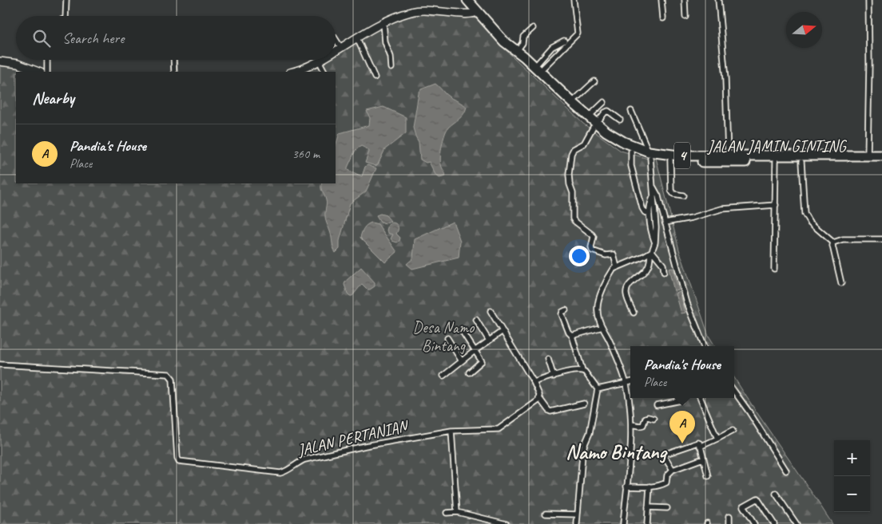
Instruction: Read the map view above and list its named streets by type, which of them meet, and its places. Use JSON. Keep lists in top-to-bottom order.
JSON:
{
  "streets": {
    "highway": ["JALAN JAMIN GINTING", "4"],
    "street": ["JALAN PERTANIAN"]
  },
  "districts": ["Namo Bintang"],
  "parks": ["Desa Namo Bintang"],
  "north": "right",
  "page": {
    "search": "Search here",
    "heading": "Nearby",
    "list": [
      {
        "mark": "A",
        "name": "Pandia's House",
        "note": "Place",
        "value": "360 m"
      }
    ],
    "popup": ["Pandia's House", "Place"],
    "pins": "A",
    "map_buttons": ["+", "−"]
  }
}
